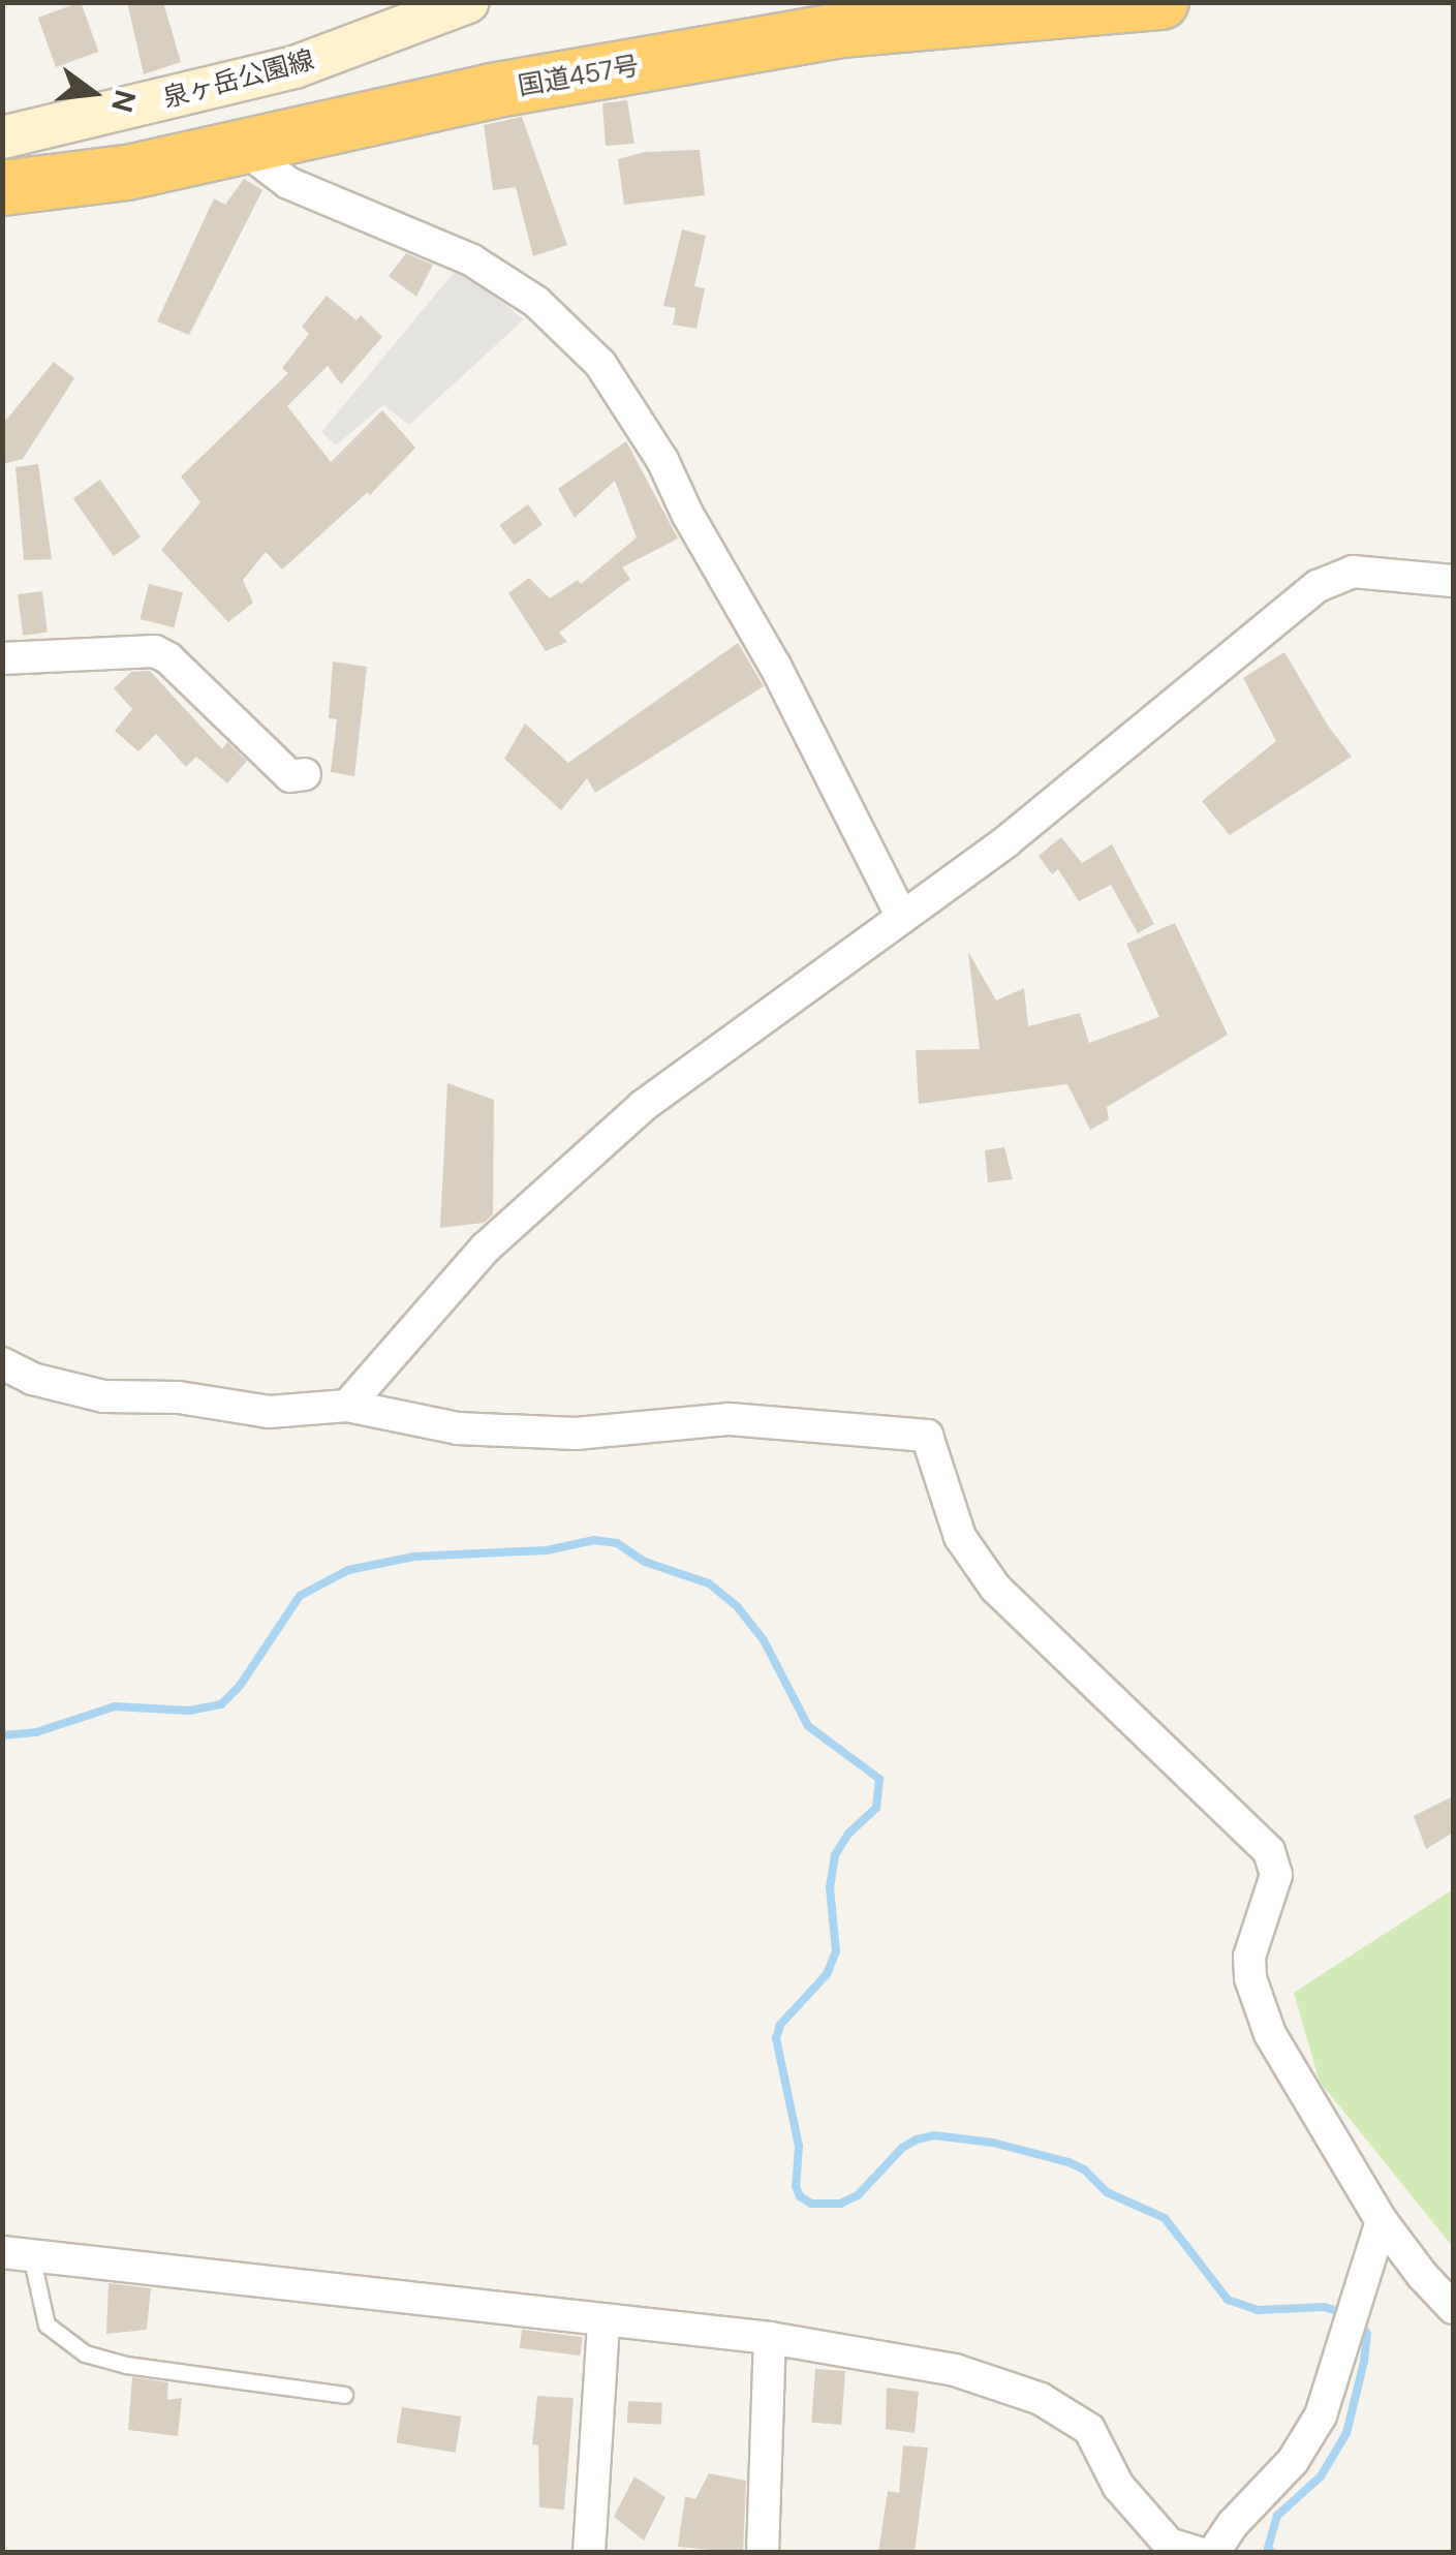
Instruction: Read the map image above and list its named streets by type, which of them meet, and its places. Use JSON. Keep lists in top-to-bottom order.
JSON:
{
  "streets": {
    "highway": ["国道457号"],
    "main road": ["泉ヶ岳公園線"]
  },
  "north": "right"
}
